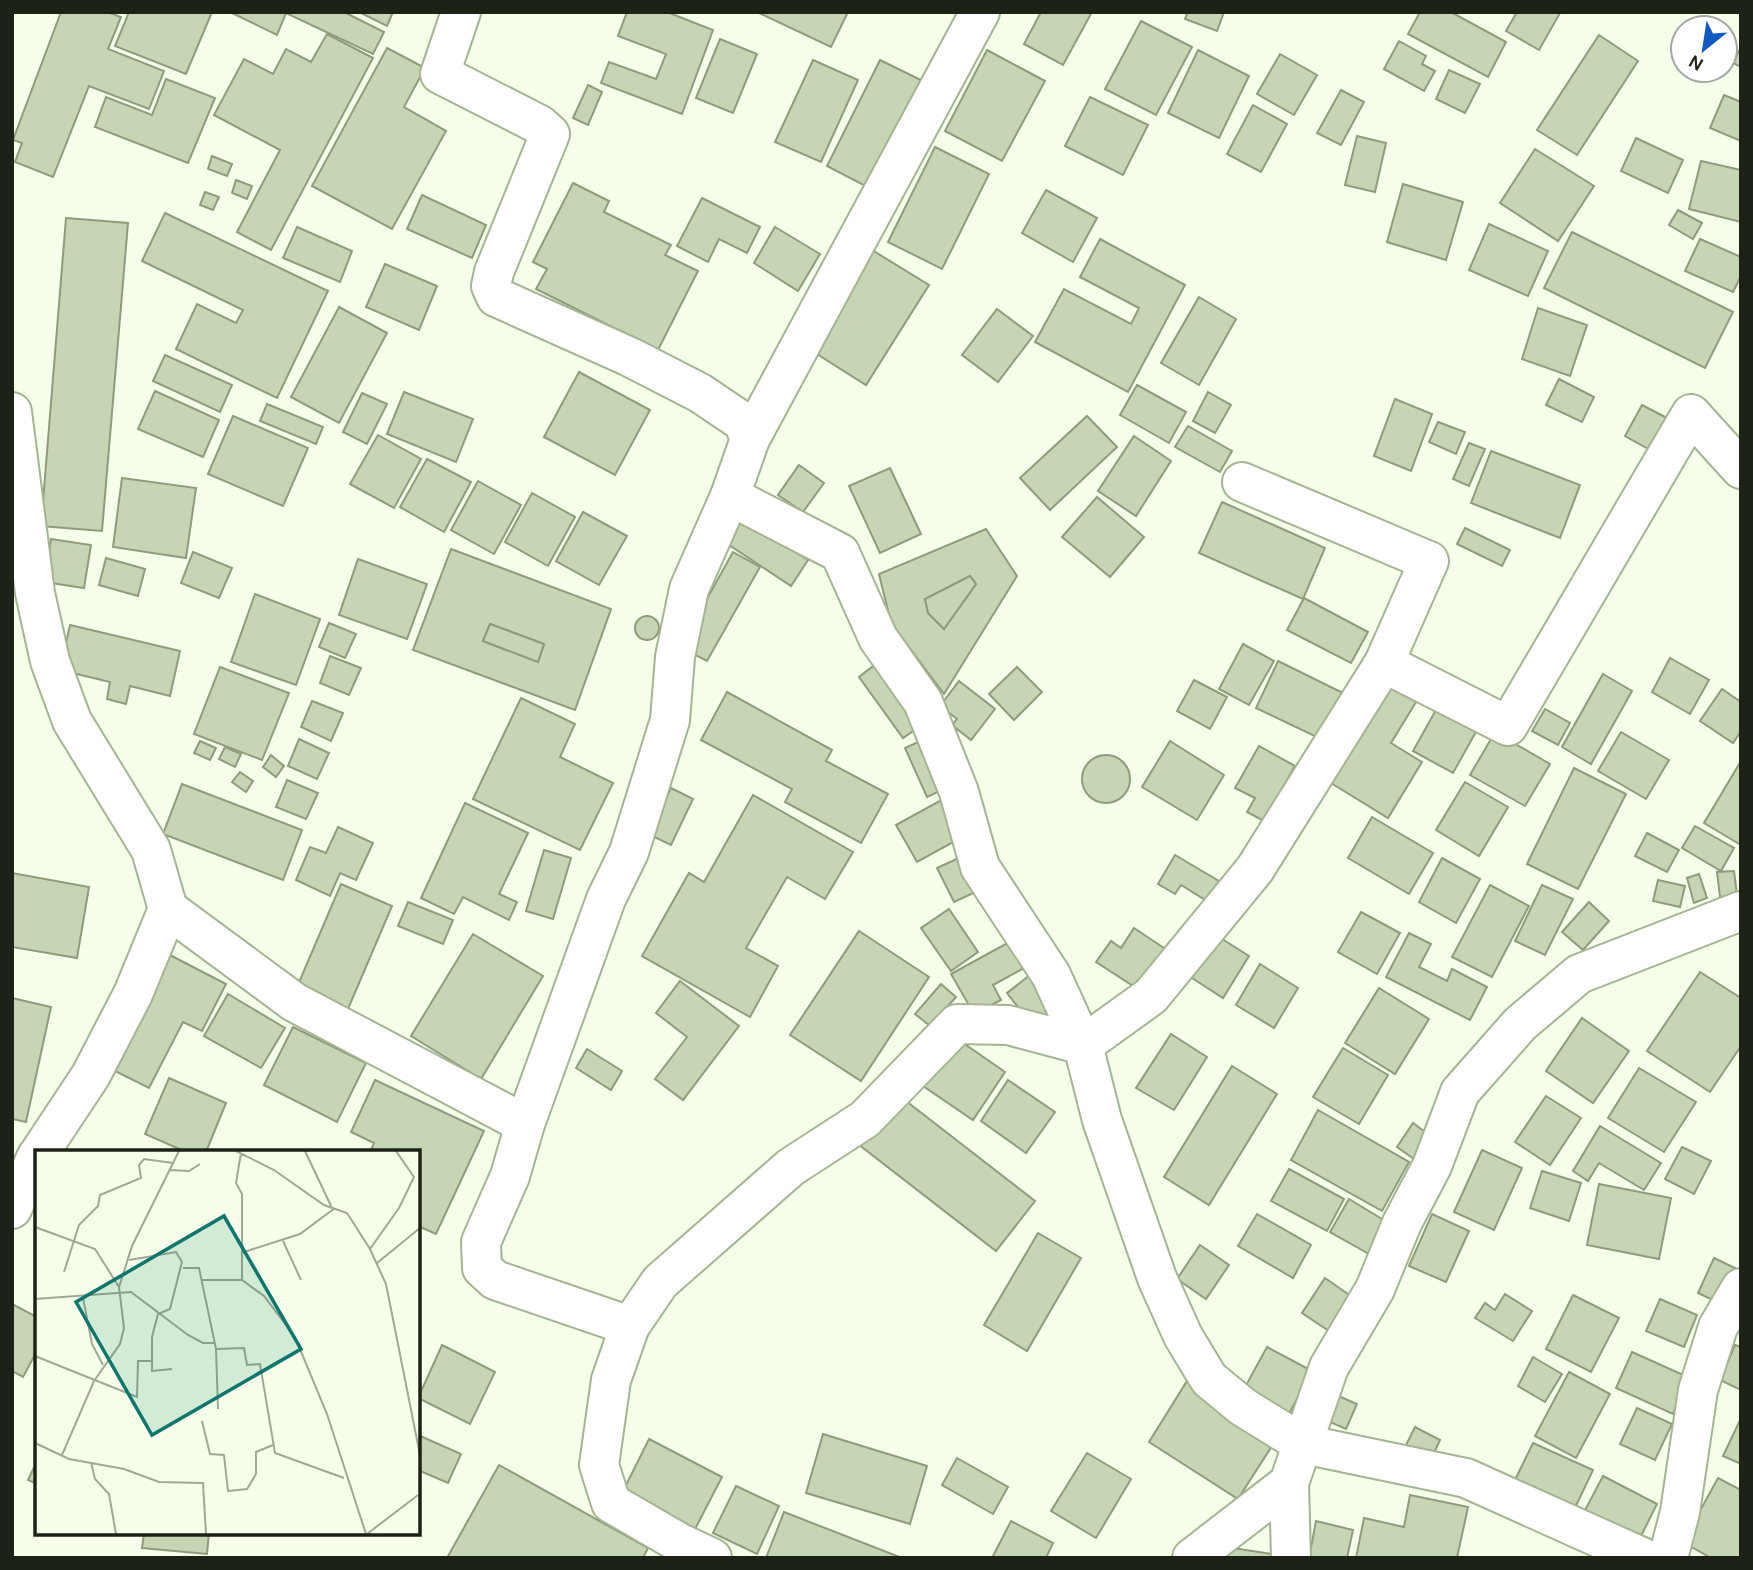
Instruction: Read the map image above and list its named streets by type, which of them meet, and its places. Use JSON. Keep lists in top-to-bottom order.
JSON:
{
  "north": "bottom left"
}
